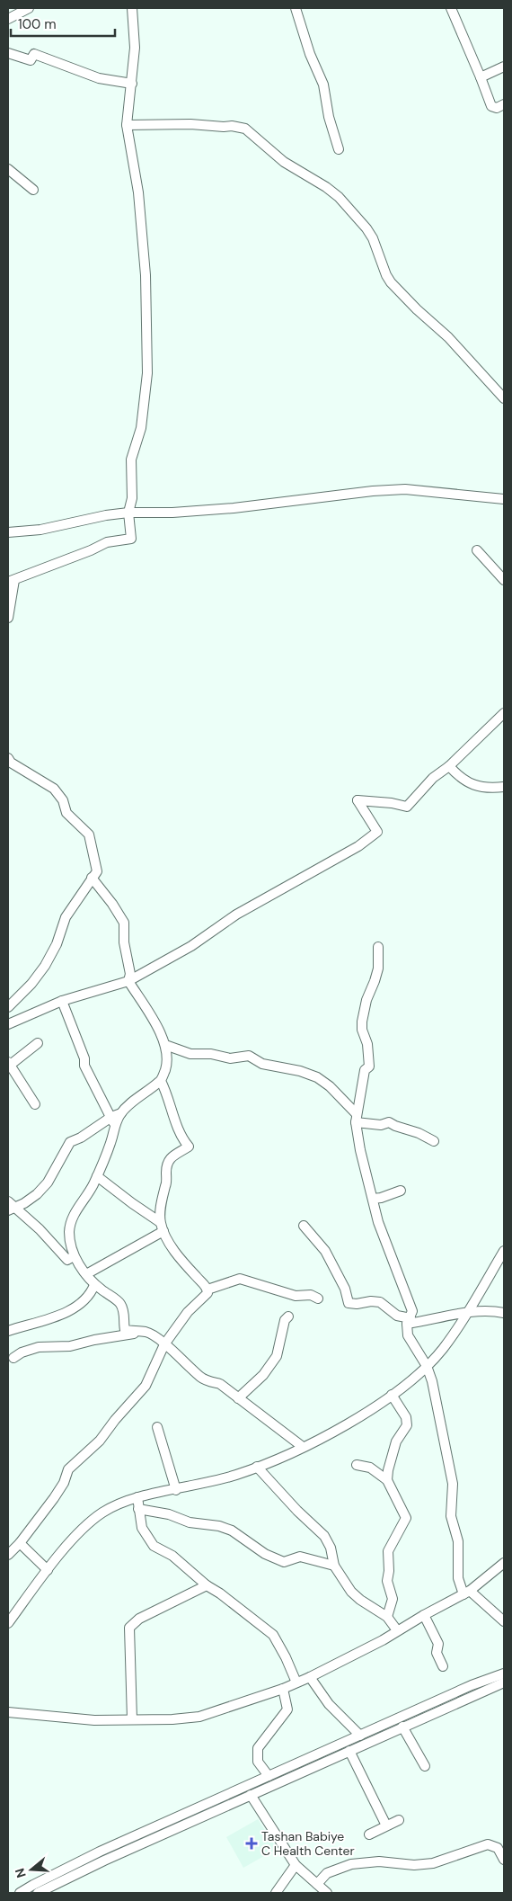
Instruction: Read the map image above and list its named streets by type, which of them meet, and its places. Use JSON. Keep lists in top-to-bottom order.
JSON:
{
  "places": {
    "health": ["Tashan Babiye C Health Center"]
  },
  "scale_bar": "100 m",
  "north": "left"
}
